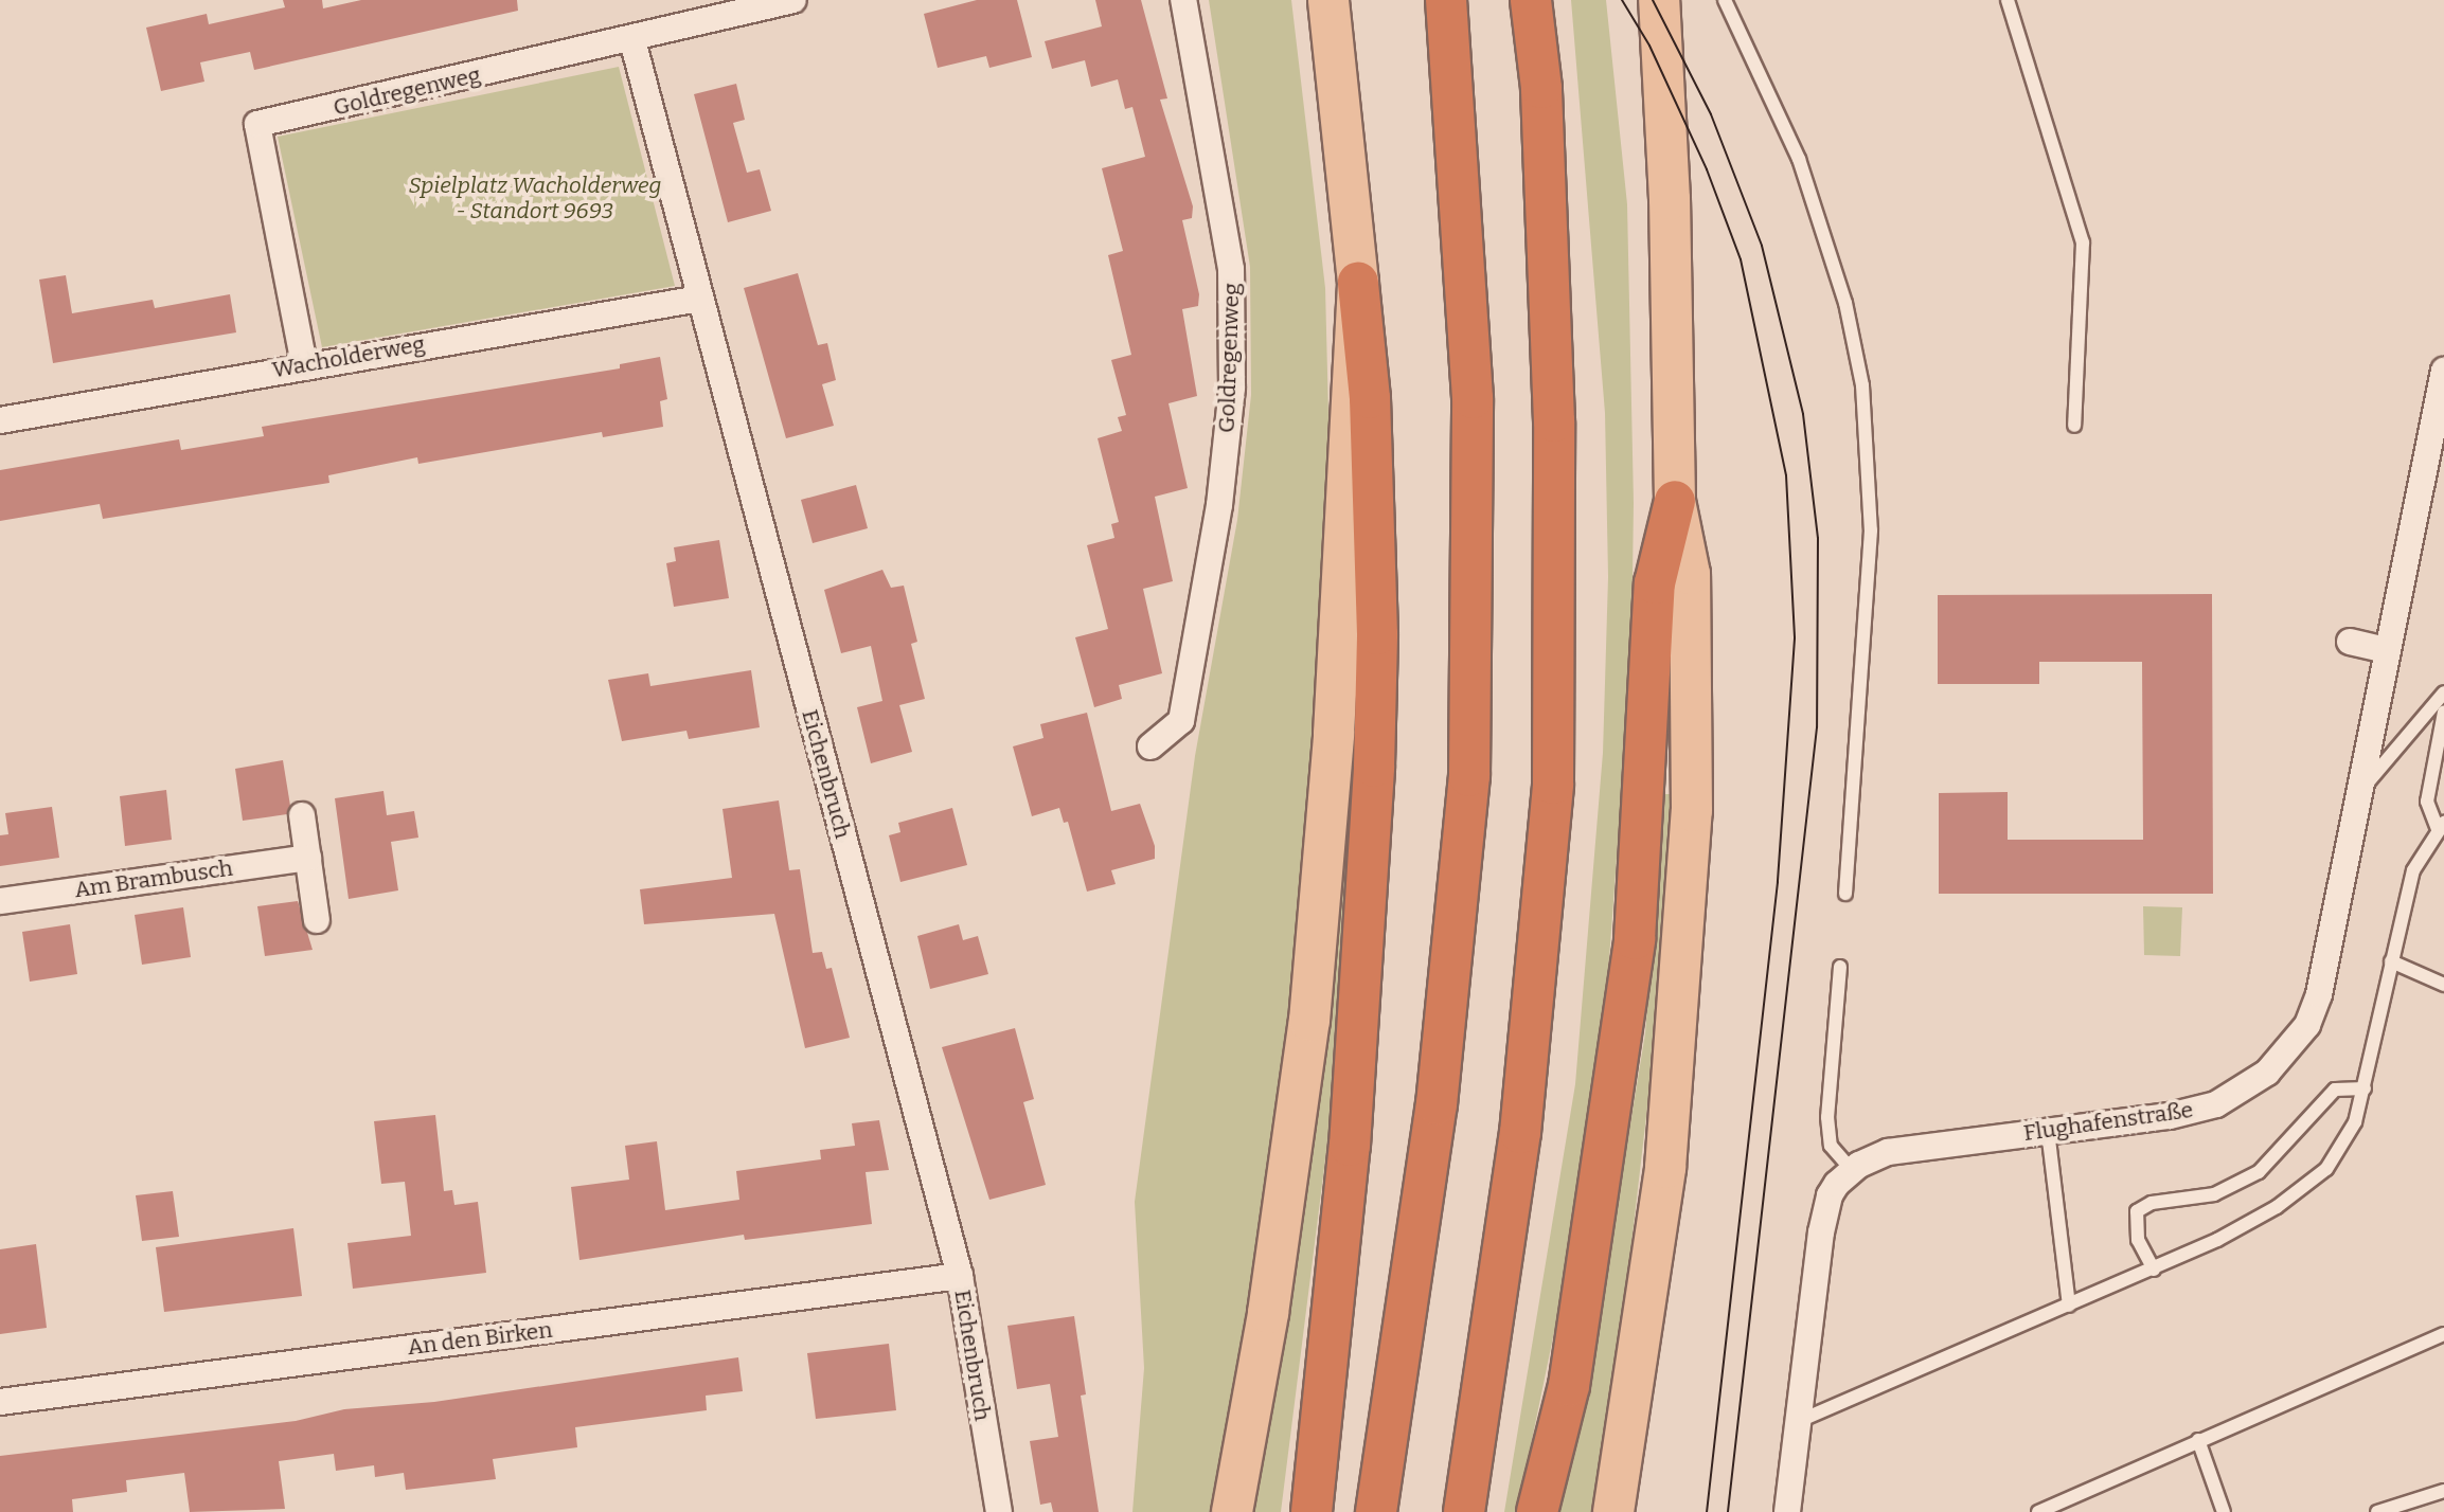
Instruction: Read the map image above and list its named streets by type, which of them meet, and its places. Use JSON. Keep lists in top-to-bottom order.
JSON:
{
  "streets": {
    "street": [
      "Goldregenweg",
      "Wacholderweg",
      "Eichenbruch",
      "Am Brambusch",
      "Flughafenstraße",
      "An den Birken"
    ]
  },
  "crossings": [
    ["Goldregenweg", "Wacholderweg"],
    ["Goldregenweg", "Eichenbruch"],
    ["Wacholderweg", "Eichenbruch"],
    ["Eichenbruch", "An den Birken"]
  ],
  "parks": ["Spielplatz Wacholderweg - Standort 9693"]
}
